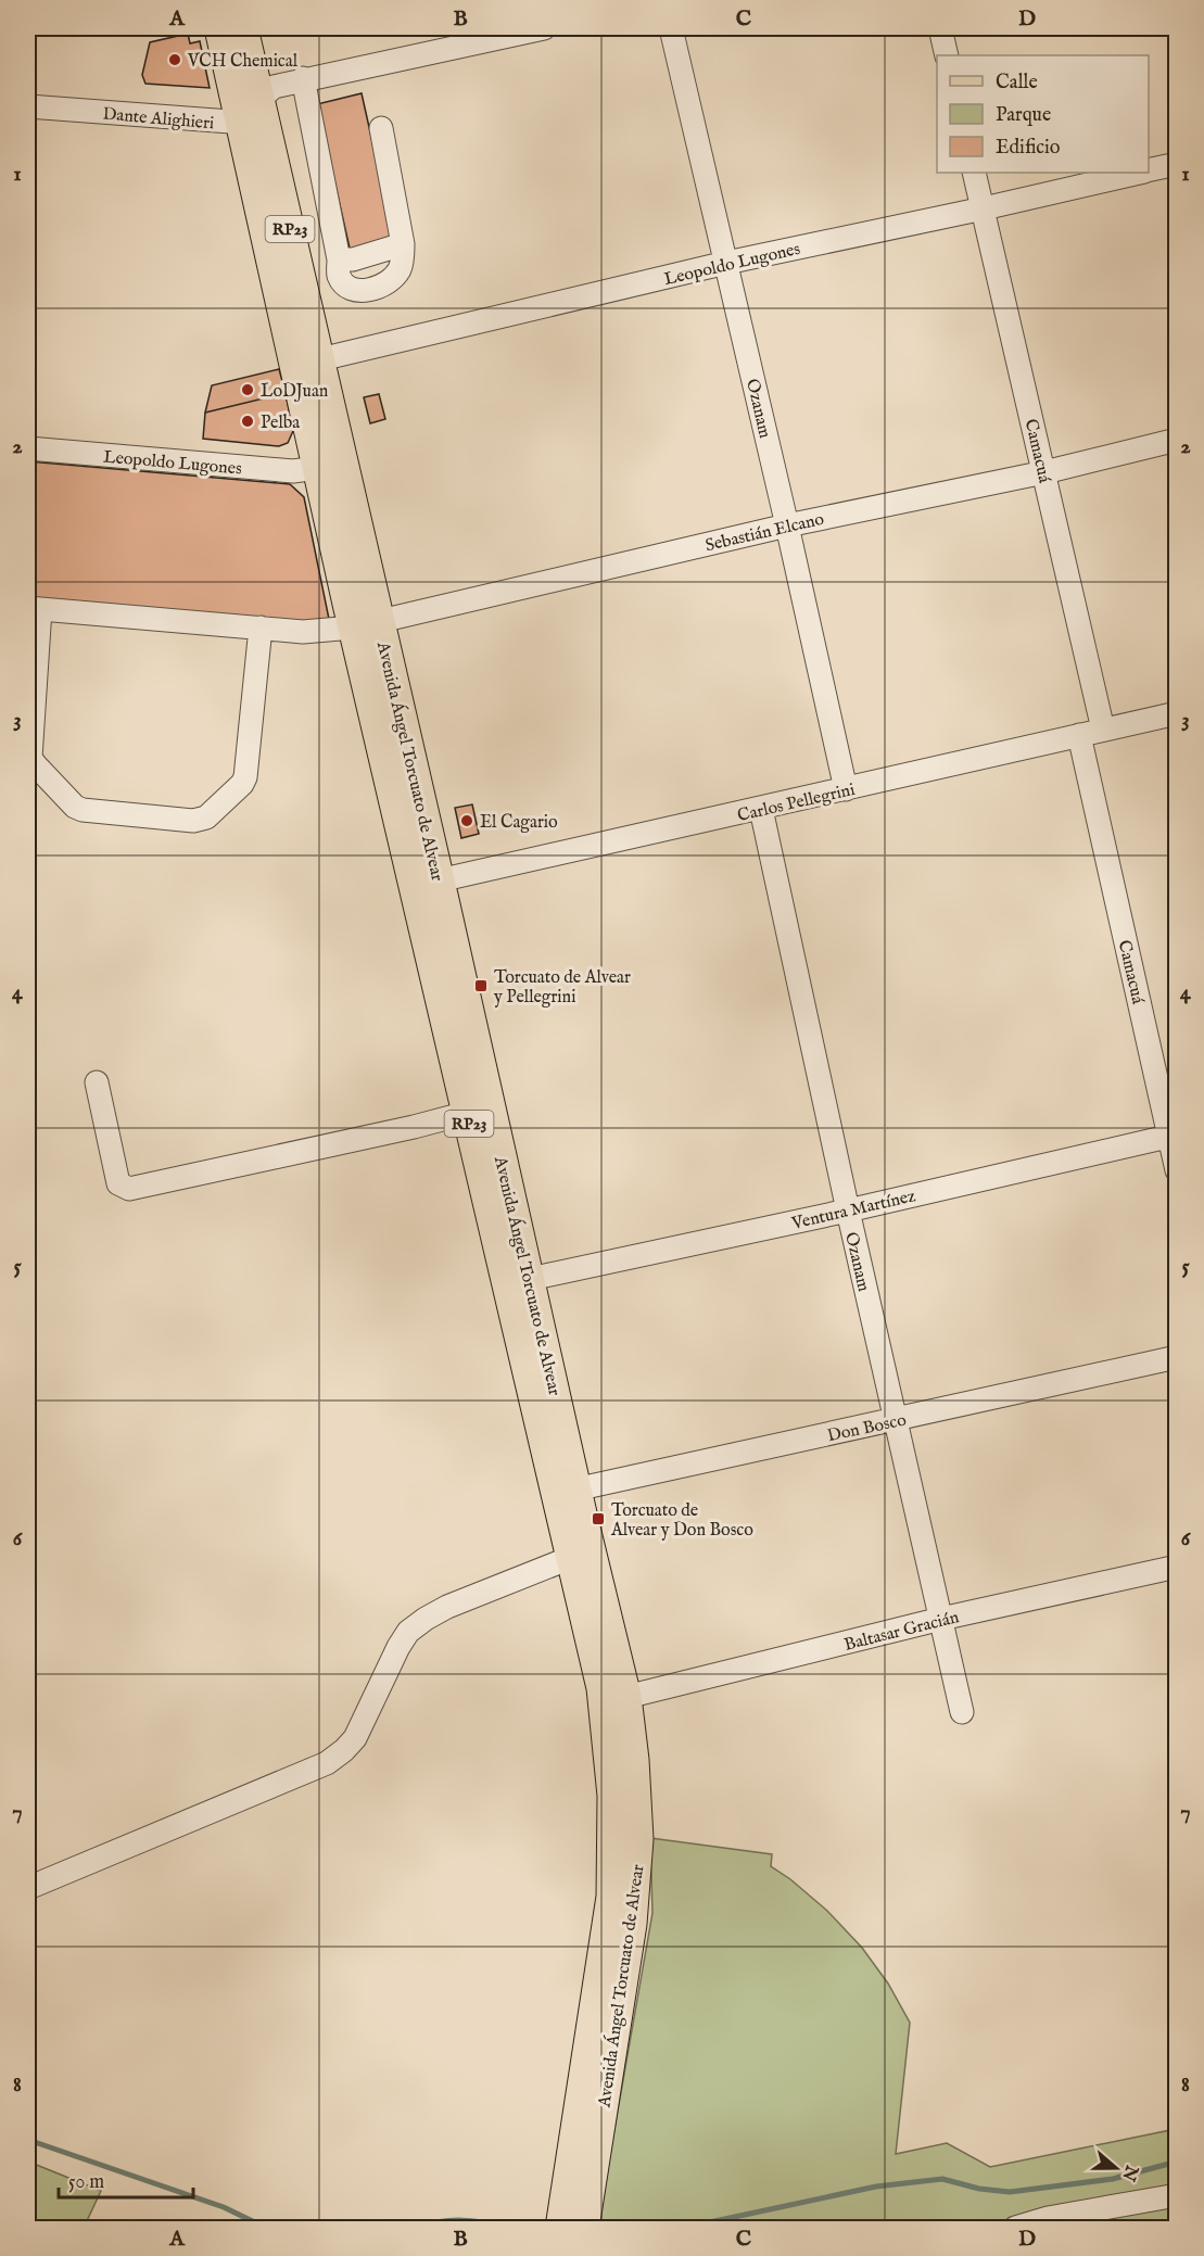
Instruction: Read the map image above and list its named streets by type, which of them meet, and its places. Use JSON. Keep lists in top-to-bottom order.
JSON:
{
  "streets": {
    "main road": ["RP23", "Avenida Ángel Torcuato de Alvear"],
    "street": [
      "Dante Alighieri",
      "Leopoldo Lugones",
      "Ozanam",
      "Camacuá",
      "Sebastián Elcano",
      "Carlos Pellegrini",
      "Ventura Martínez",
      "Don Bosco",
      "Baltasar Gracián"
    ]
  },
  "crossings": [
    ["Dante Alighieri", "Avenida Ángel Torcuato de Alvear"],
    ["Leopoldo Lugones", "Ozanam"],
    ["Leopoldo Lugones", "Camacuá"],
    ["Leopoldo Lugones", "Avenida Ángel Torcuato de Alvear"],
    ["Ozanam", "Sebastián Elcano"],
    ["Ozanam", "Carlos Pellegrini"],
    ["Ozanam", "Ventura Martínez"],
    ["Ozanam", "Don Bosco"],
    ["Ozanam", "Baltasar Gracián"],
    ["Camacuá", "Sebastián Elcano"],
    ["Camacuá", "Carlos Pellegrini"],
    ["Camacuá", "Ventura Martínez"],
    ["Sebastián Elcano", "Avenida Ángel Torcuato de Alvear"],
    ["Avenida Ángel Torcuato de Alvear", "Carlos Pellegrini"],
    ["Avenida Ángel Torcuato de Alvear", "Ventura Martínez"],
    ["Avenida Ángel Torcuato de Alvear", "Don Bosco"],
    ["Avenida Ángel Torcuato de Alvear", "Baltasar Gracián"]
  ],
  "places": {
    "other": [
      "VCH Chemical",
      "LoDJuan",
      "Pelba",
      "El Cagario"
    ],
    "transit": ["Torcuato de Alvear y Pellegrini", "Torcuato de Alvear y Don Bosco"]
  },
  "legend": ["Calle", "Parque", "Edificio"],
  "scale_bar": "50 m",
  "north": "right",
  "grid": {
    "columns": [
      "A",
      "B",
      "C",
      "D"
    ],
    "rows": [
      "1",
      "2",
      "3",
      "4",
      "5",
      "6",
      "7",
      "8"
    ]
  }
}
